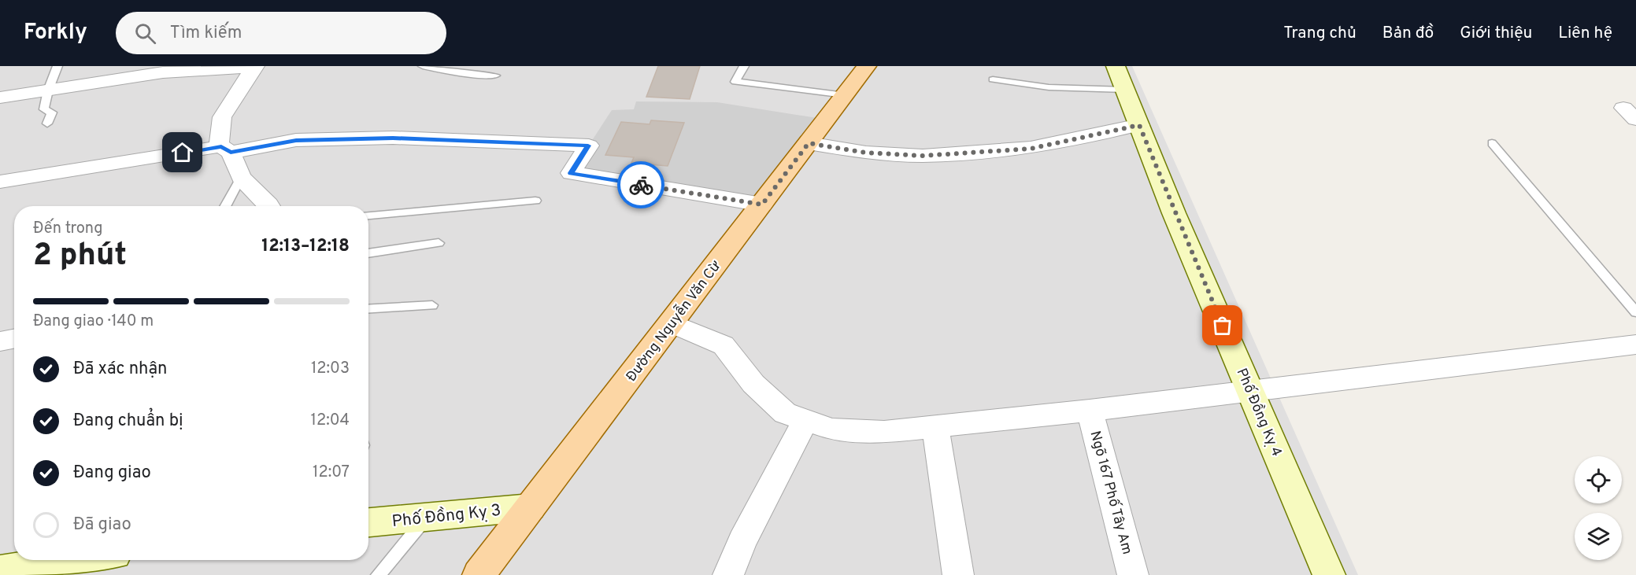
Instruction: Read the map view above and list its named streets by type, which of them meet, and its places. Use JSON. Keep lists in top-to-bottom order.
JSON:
{
  "streets": {
    "main road": ["Đường Nguyễn Văn Cừ"],
    "street": ["Phố Đồng Kỵ 4", "Ngõ 167 Phố Tây Am", "Phố Đồng Kỵ 3"]
  },
  "crossings": [
    ["Đường Nguyễn Văn Cừ", "Phố Đồng Kỵ 3"]
  ],
  "page": {
    "header": "Forkly",
    "search": "Tìm kiếm",
    "nav": [
      "Trang chủ",
      "Bản đồ",
      "Giới thiệu",
      "Liên hệ"
    ],
    "heading": ["2 phút", "Đến trong", "12:13–12:18"],
    "bar": "Đang giao · 140 m",
    "list": [
      ["Đã xác nhận", "12:03"],
      ["Đang chuẩn bị", "12:04"],
      ["Đang giao", "12:07"],
      "Đã giao"
    ]
  }
}
